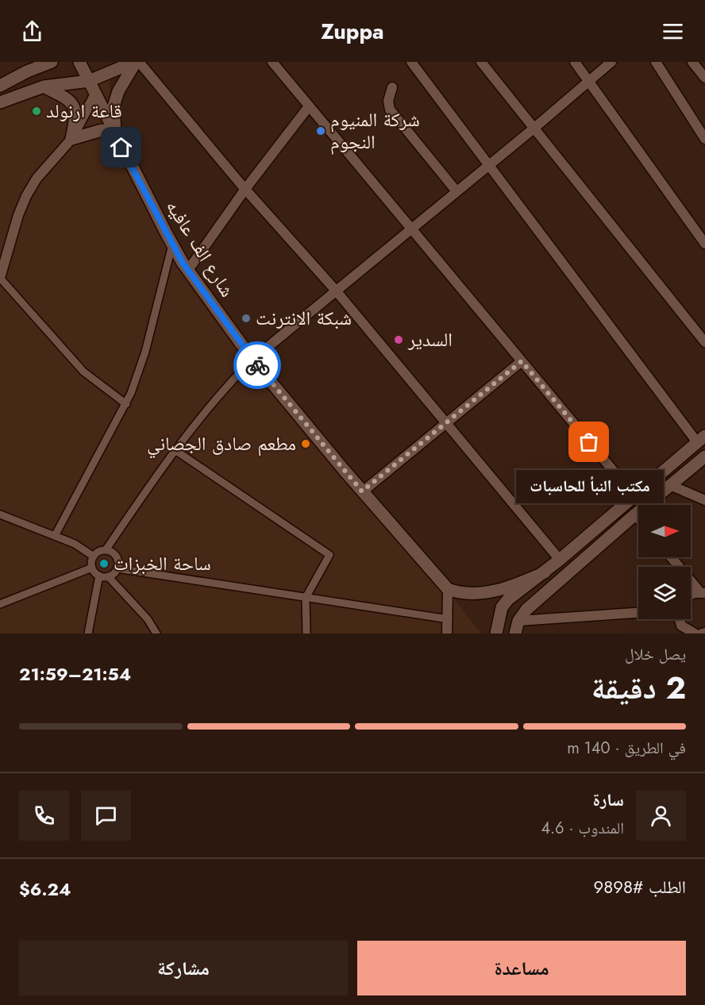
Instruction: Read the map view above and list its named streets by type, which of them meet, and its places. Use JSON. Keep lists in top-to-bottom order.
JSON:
{
  "streets": {
    "street": ["شارع الف عافيه"]
  },
  "places": [
    "قاعة ارنولد",
    "شركة المنيوم النجوم",
    "شبكة الانترنت",
    "السدير",
    "مكتب النبأ للحاسبات",
    "مطعم صادق الجصاني",
    "ساحة الخبزات"
  ],
  "north": "right",
  "page": {
    "header": "Zuppa",
    "bubble": "مكتب النبأ للحاسبات",
    "heading": ["2 دقيقة", "يصل خلال", "21:54–21:59"],
    "panel": [
      "سارة",
      "المندوب · 4.6",
      "الطلب #9898",
      "$6.24"
    ],
    "bar": "في الطريق · 140 m",
    "buttons": ["مساعدة", "مشاركة"]
  }
}
